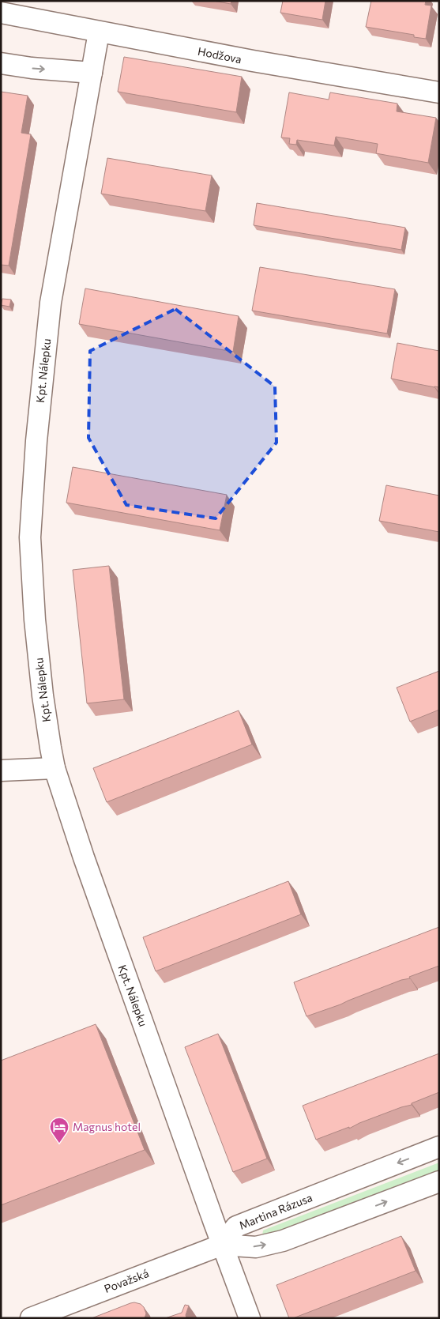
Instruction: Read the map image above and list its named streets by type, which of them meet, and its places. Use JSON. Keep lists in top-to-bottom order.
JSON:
{
  "streets": {
    "street": [
      "Hodžova",
      "Kpt. Nálepku",
      "Martina Rázusa",
      "Považská"
    ]
  },
  "crossings": [
    ["Hodžova", "Kpt. Nálepku"],
    ["Kpt. Nálepku", "Martina Rázusa"],
    ["Kpt. Nálepku", "Považská"],
    ["Martina Rázusa", "Považská"]
  ],
  "places": {
    "hotel": ["Magnus hotel"]
  }
}
